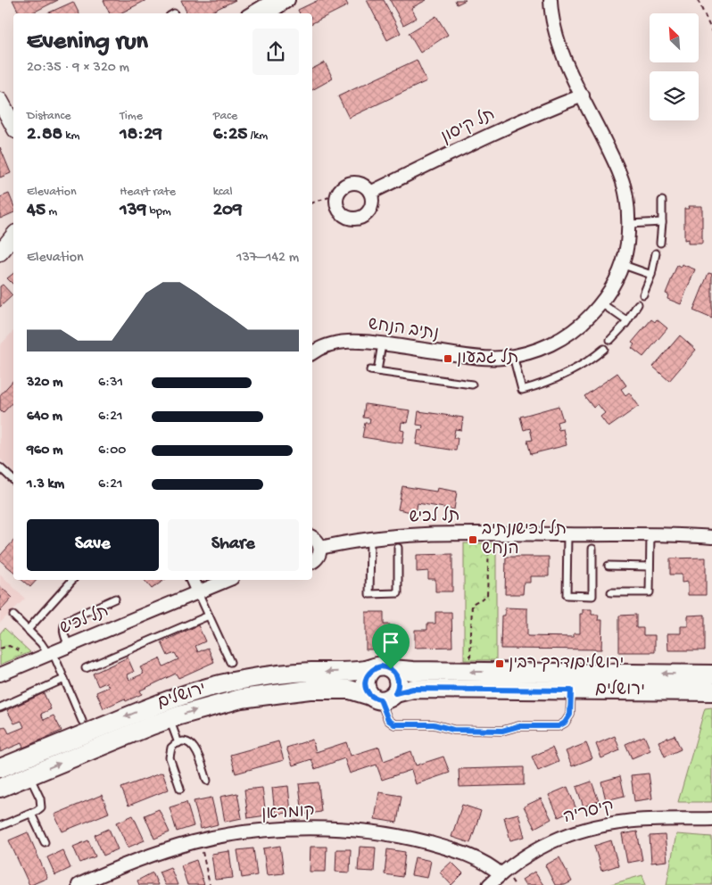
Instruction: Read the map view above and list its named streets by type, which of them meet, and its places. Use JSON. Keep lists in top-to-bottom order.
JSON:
{
  "streets": {
    "main road": ["ירושלים"],
    "street": [
      "תל קיסון",
      "נתיב הנחש",
      "תל לכיש",
      "קיסריה",
      "קומראן"
    ]
  },
  "crossings": [
    ["תל קיסון", "נתיב הנחש"],
    ["קיסריה", "קומראן"]
  ],
  "places": {
    "transit": ["תל גבעון", "תל לכיש/נתיב הנחש", "ירושלים/דרך רבין"]
  },
  "north": "top left",
  "page": {
    "heading": ["Evening run", "20:35 · 9 × 320 m"],
    "stats": [
      ["Distance", "2.88 km"],
      ["Time", "18:29"],
      ["Pace", "6:25 /km"],
      ["Elevation", "45 m"],
      ["Heart rate", "139 bpm"],
      ["kcal", "209"]
    ],
    "chart": ["Elevation", "137–142 m"],
    "list": [
      {
        "name": "320 m",
        "note": "6:31"
      },
      {
        "name": "640 m",
        "note": "6:21"
      },
      {
        "name": "960 m",
        "note": "6:00"
      },
      {
        "name": "1.3 km",
        "note": "6:21"
      }
    ],
    "buttons": ["Save", "Share"]
  }
}
